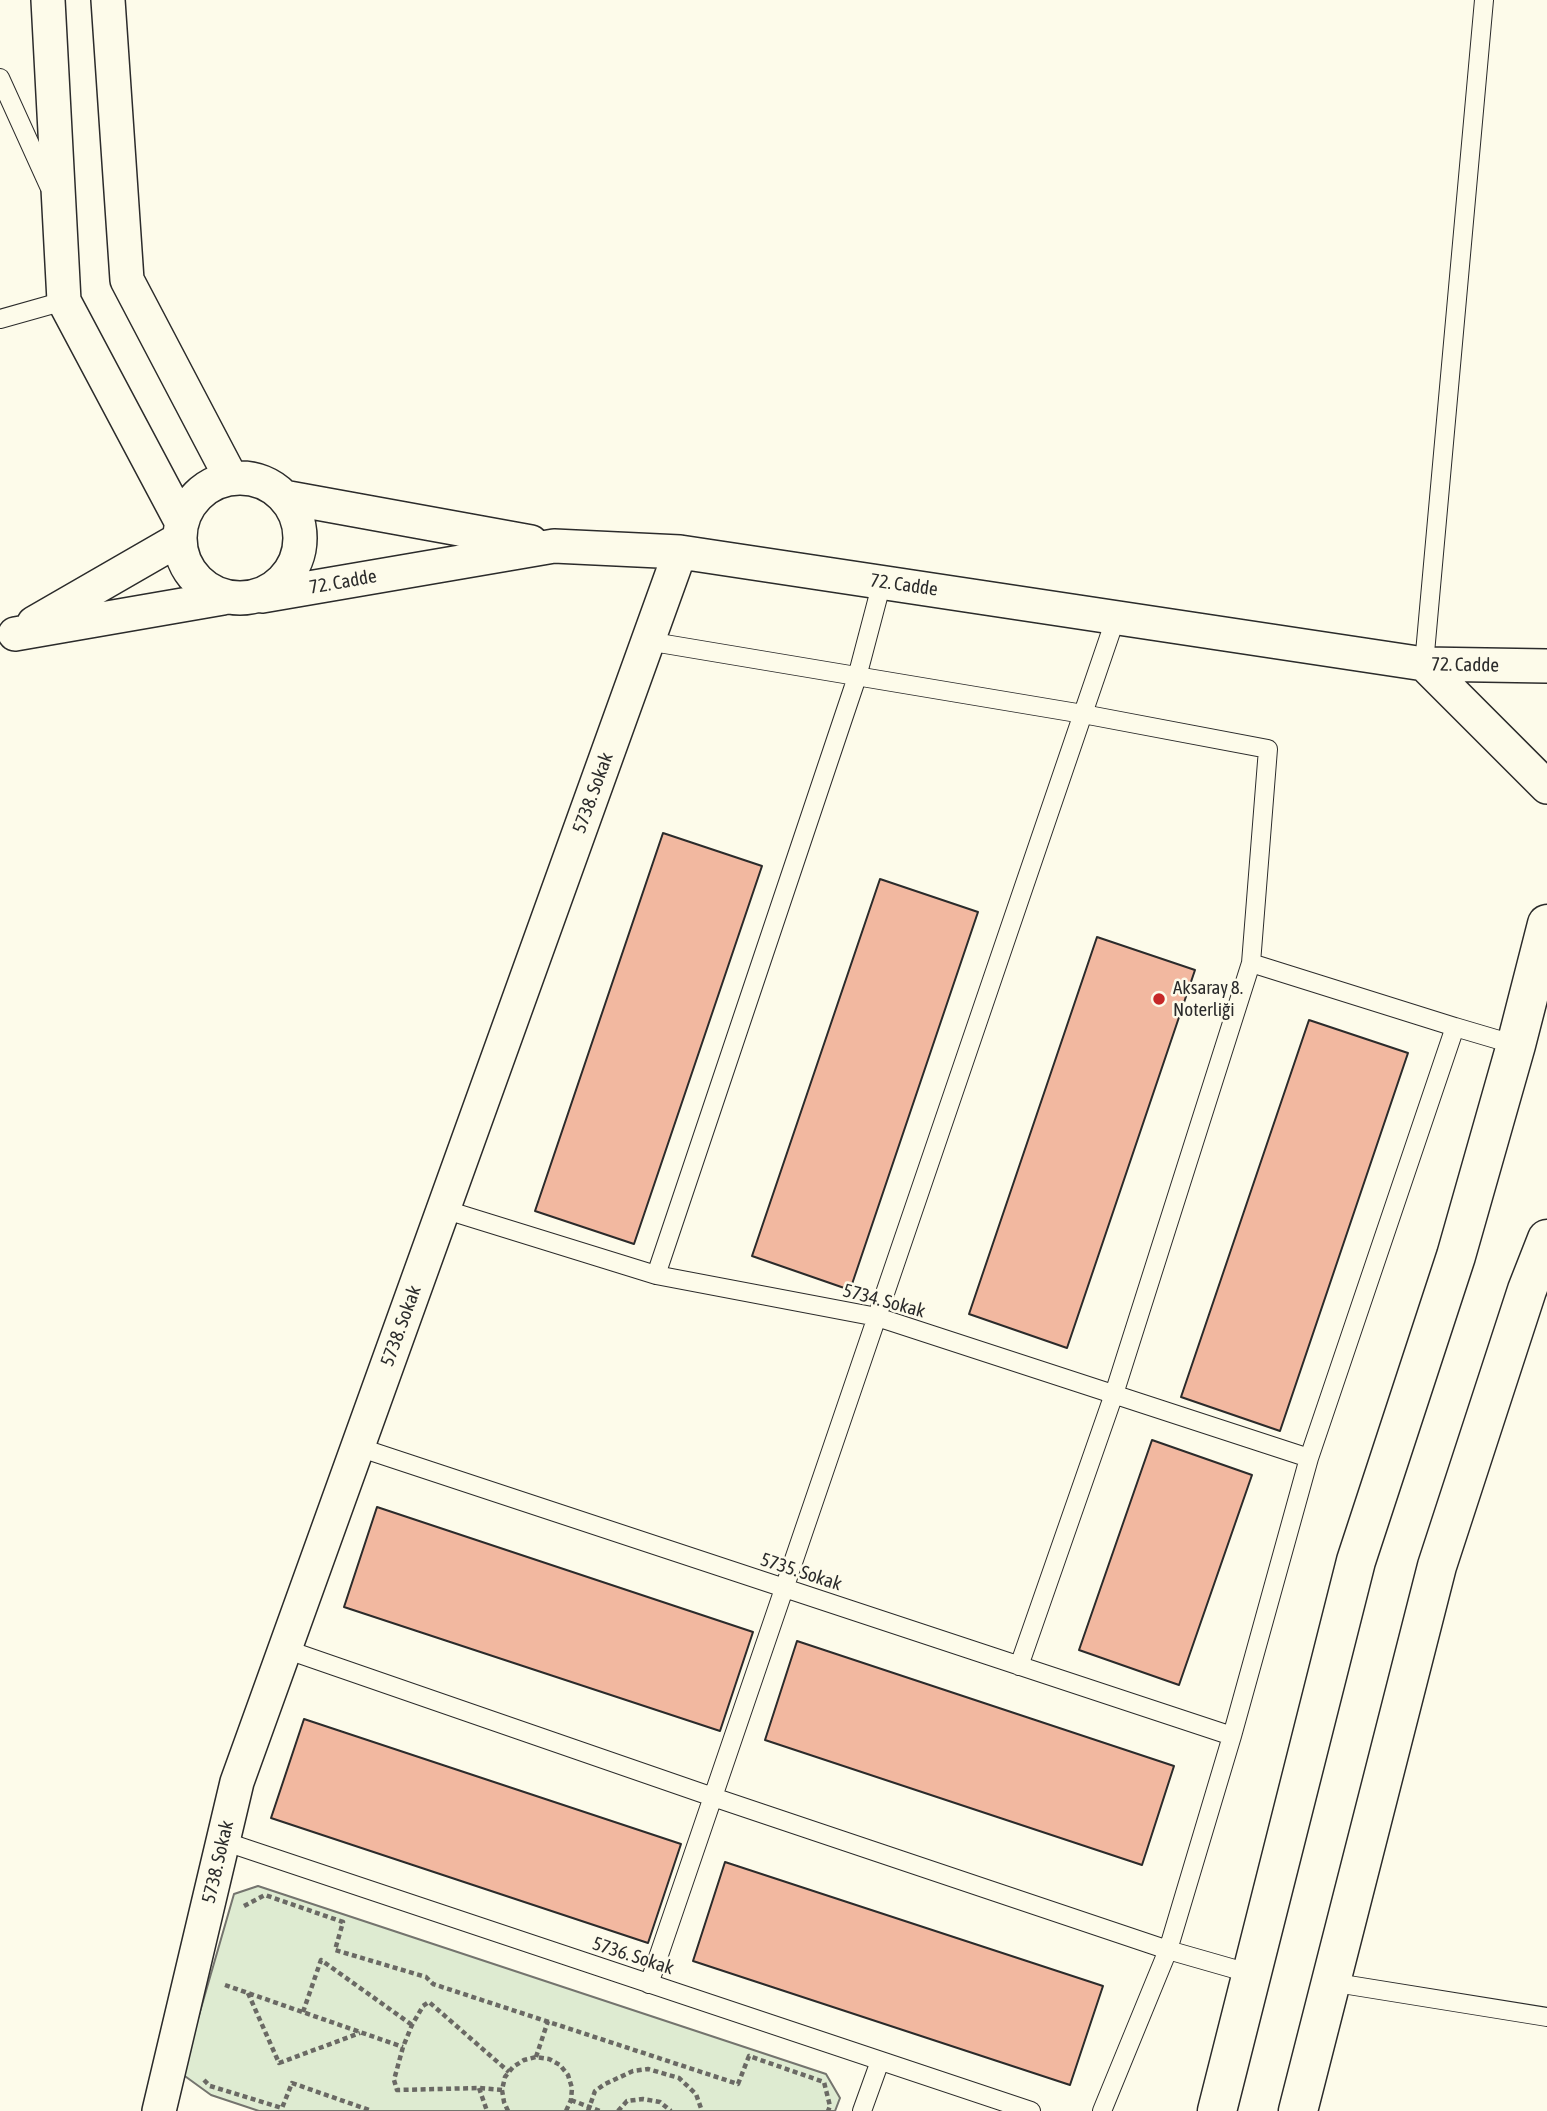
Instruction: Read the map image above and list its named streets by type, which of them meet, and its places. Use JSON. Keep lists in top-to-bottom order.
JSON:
{
  "streets": {
    "street": ["72. Cadde", "5738. Sokak"],
    "lane": ["5734. Sokak", "5735. Sokak", "5736. Sokak"]
  },
  "crossings": [
    ["72. Cadde", "5738. Sokak"],
    ["5738. Sokak", "5734. Sokak"],
    ["5738. Sokak", "5735. Sokak"],
    ["5738. Sokak", "5736. Sokak"]
  ],
  "places": ["Aksaray 8. Noterliği"]
}
